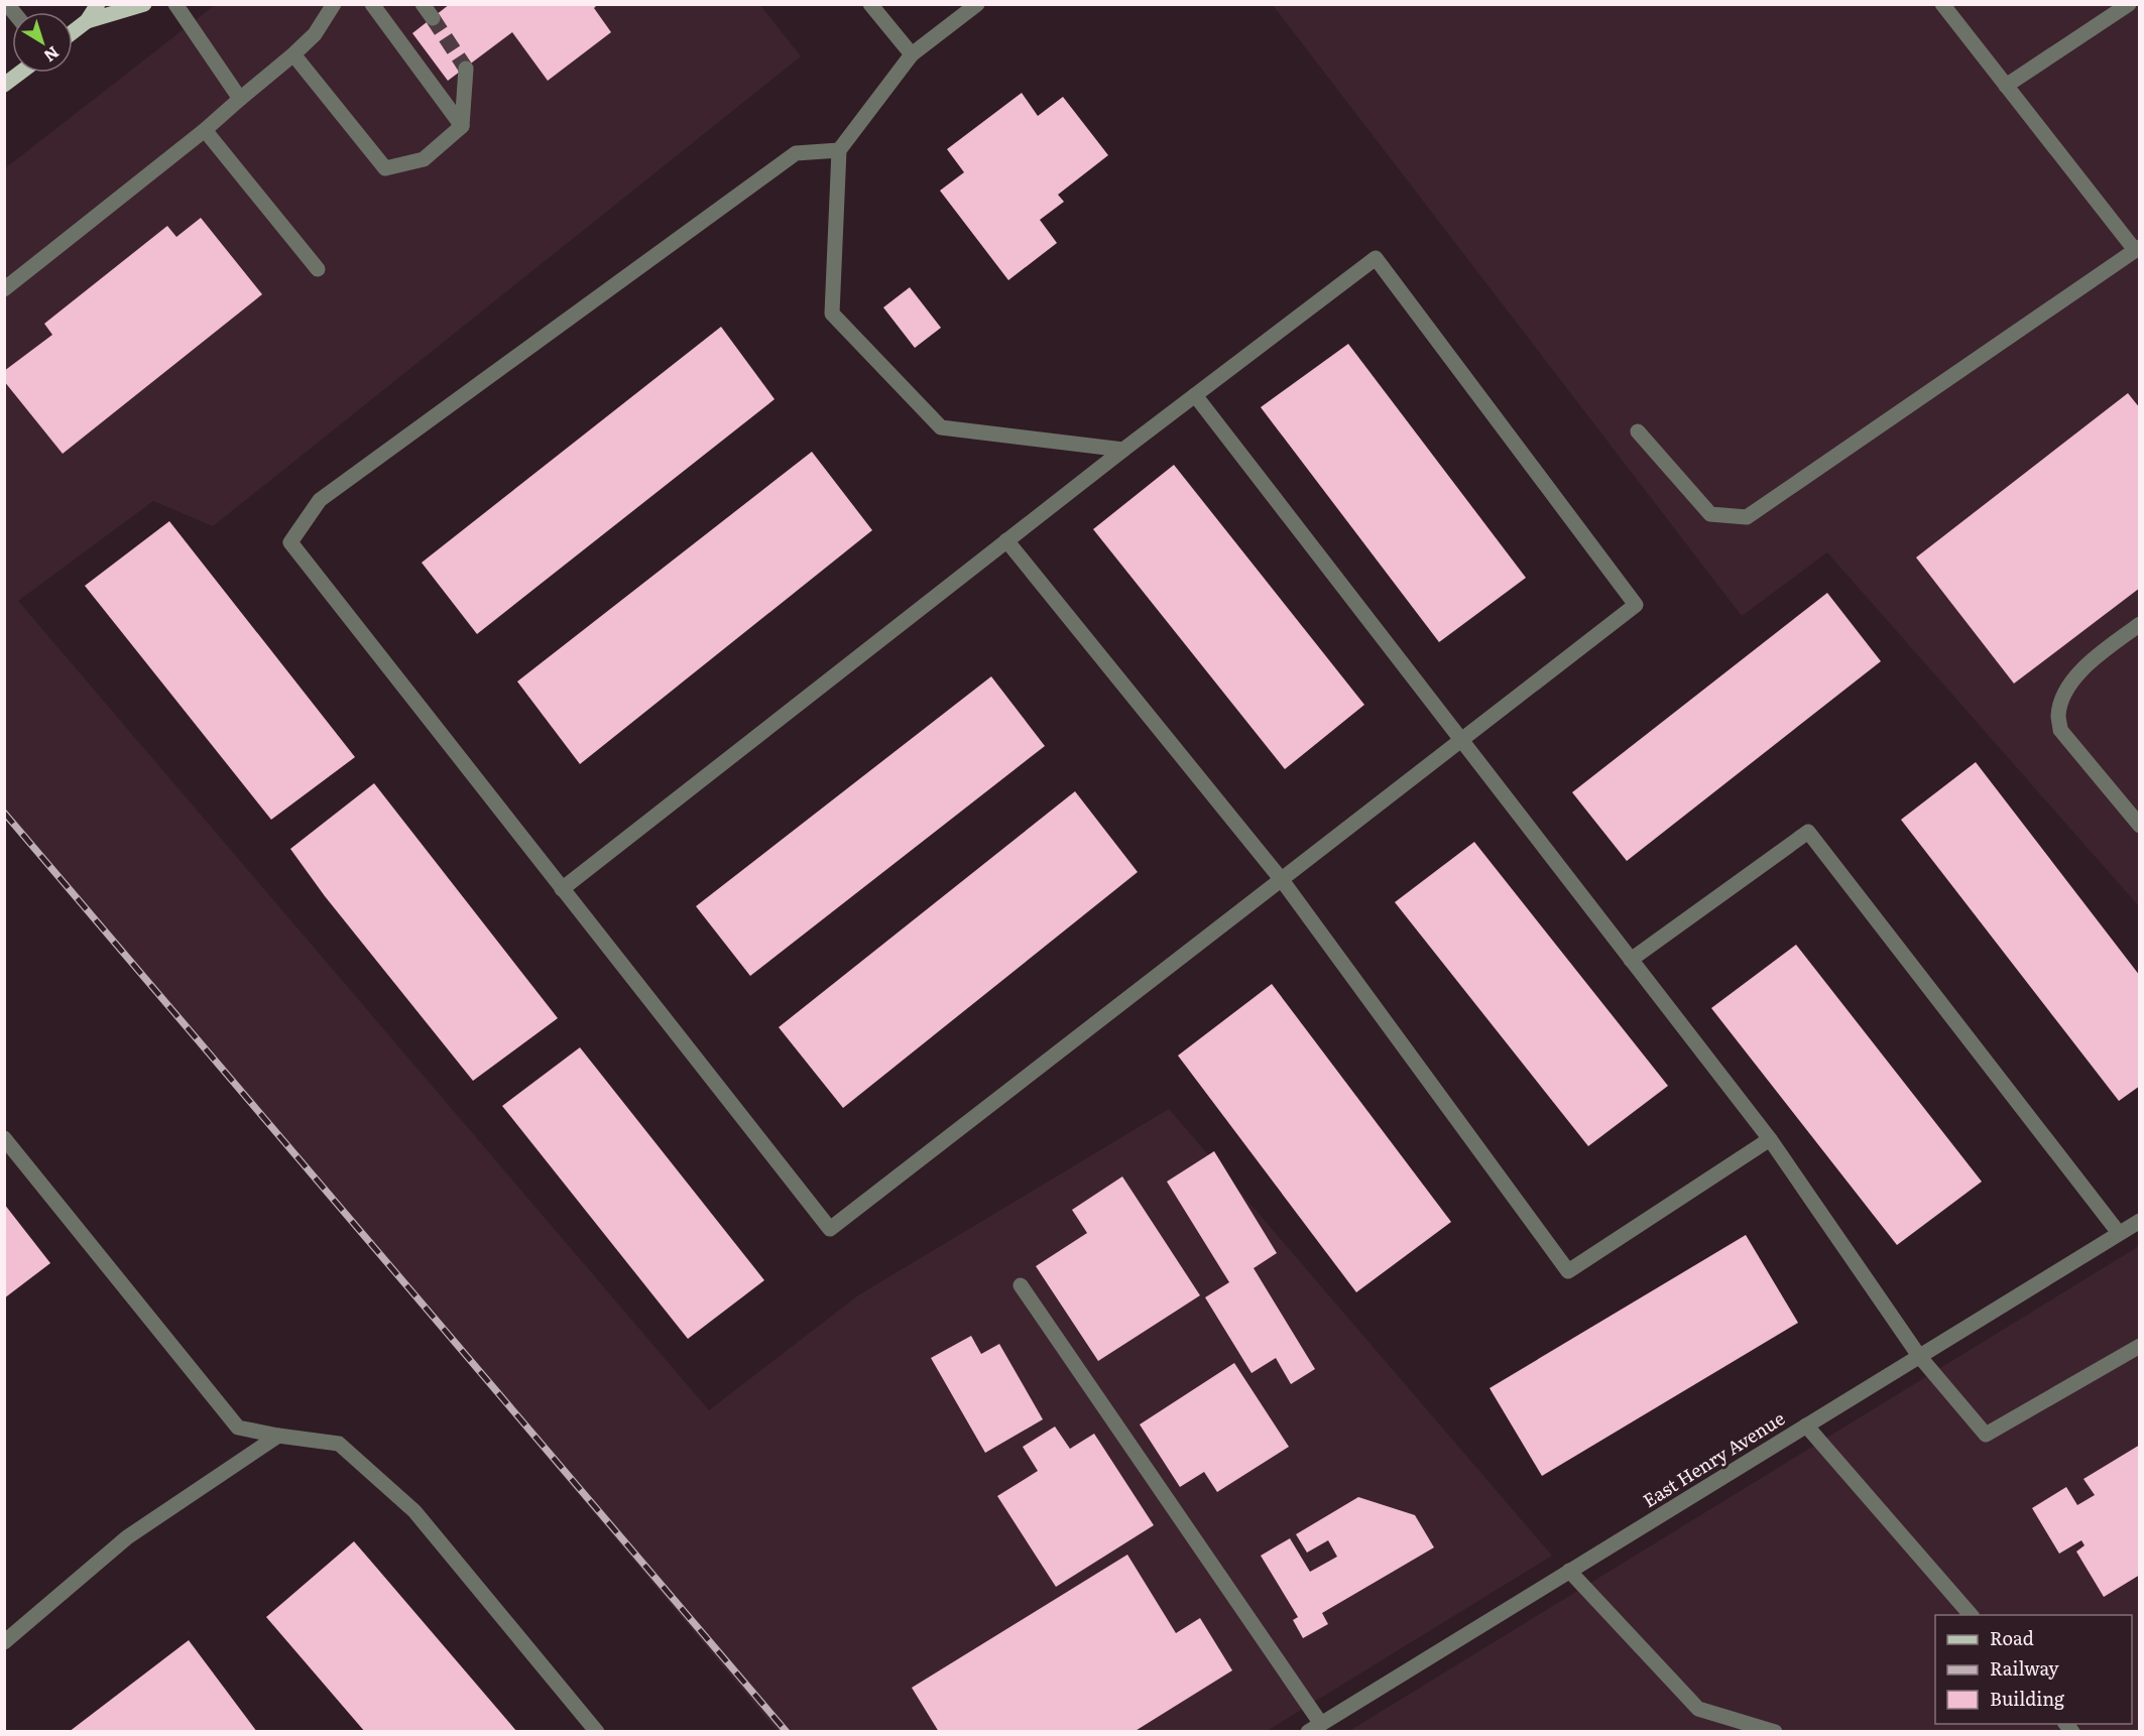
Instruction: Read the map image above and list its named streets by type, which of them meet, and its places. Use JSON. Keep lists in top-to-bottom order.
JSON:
{
  "streets": {
    "street": ["East Henry Avenue"]
  },
  "legend": ["Road", "Railway", "Building"],
  "north": "bottom right"
}
